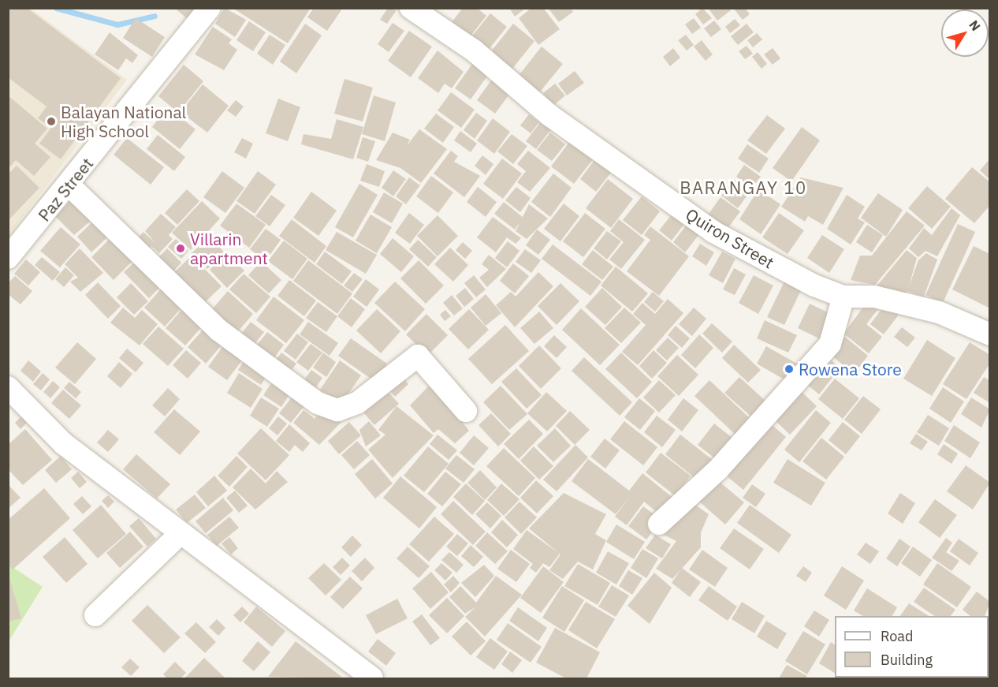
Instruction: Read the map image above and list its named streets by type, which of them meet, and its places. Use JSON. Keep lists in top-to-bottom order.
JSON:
{
  "streets": {
    "street": ["Paz Street", "Quiron Street"]
  },
  "districts": ["BARANGAY 10"],
  "places": ["Balayan National High School", "Villarin apartment", "Rowena Store"],
  "legend": ["Road", "Building"],
  "north": "top right"
}
